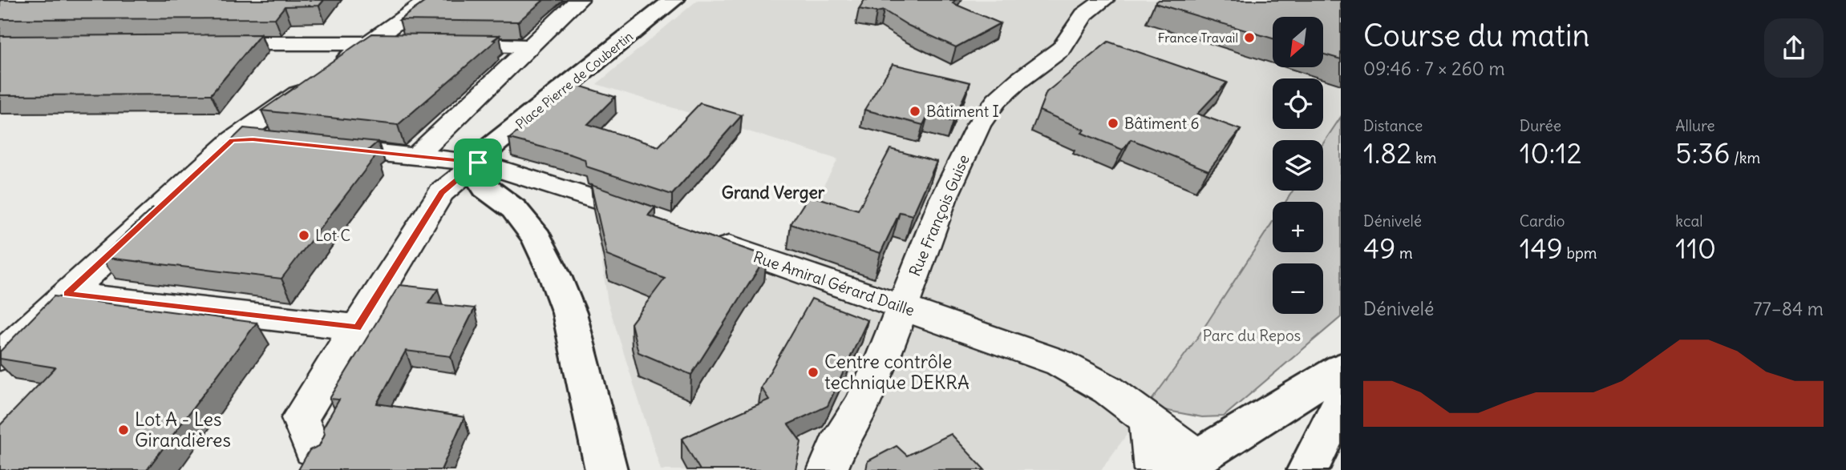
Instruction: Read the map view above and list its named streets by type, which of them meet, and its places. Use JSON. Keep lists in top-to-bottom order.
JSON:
{
  "streets": {
    "main road": ["Place Pierre de Coubertin"],
    "street": ["Rue François Guise", "Rue Amiral Gérard Daille"]
  },
  "crossings": [
    ["Rue François Guise", "Rue Amiral Gérard Daille"]
  ],
  "districts": ["Grand Verger"],
  "parks": ["Parc du Repos"],
  "places": [
    "France Travail",
    "Bâtiment I",
    "Bâtiment 6",
    "Lot C",
    "Centre contrôle technique DEKRA",
    "Lot A - Les Girandières"
  ],
  "north": "bottom left",
  "page": {
    "heading": ["Course du matin", "09:46 · 7 × 260 m"],
    "map_buttons": ["+", "−"],
    "stats": [
      ["Distance", "1.82 km"],
      ["Durée", "10:12"],
      ["Allure", "5:36 /km"],
      ["Dénivelé", "49 m"],
      ["Cardio", "149 bpm"],
      ["kcal", "110"]
    ],
    "chart": ["Dénivelé", "77–84 m"]
  }
}
